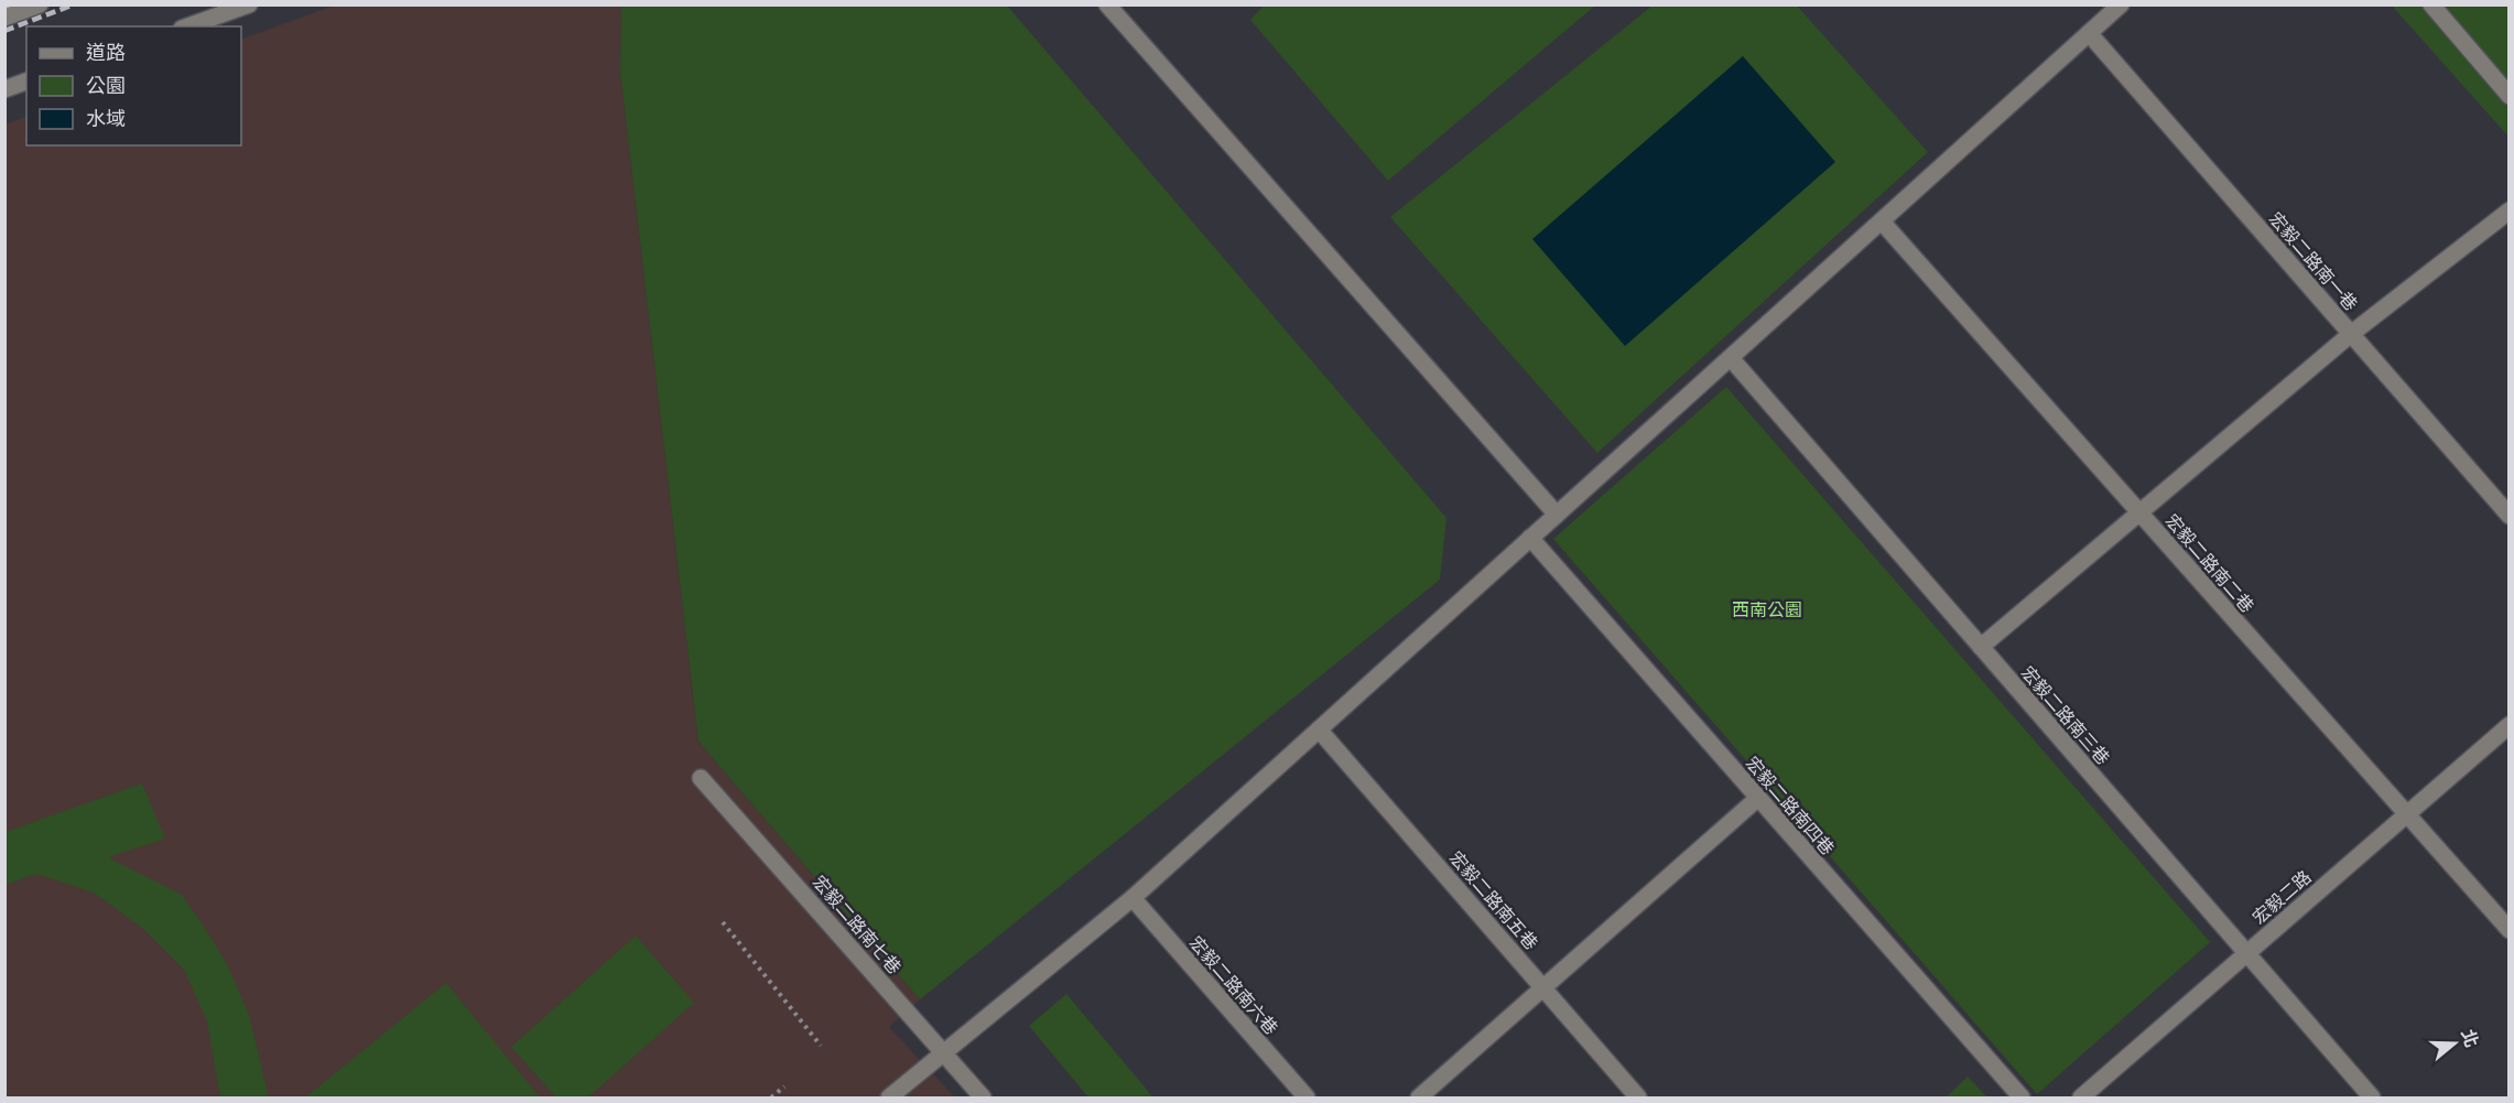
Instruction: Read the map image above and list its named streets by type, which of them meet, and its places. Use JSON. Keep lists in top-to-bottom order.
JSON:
{
  "streets": {
    "street": [
      "宏毅二路南一巷",
      "宏毅二路南二巷",
      "宏毅二路南三巷",
      "宏毅二路南四巷",
      "宏毅二路",
      "宏毅二路南五巷",
      "宏毅二路南七巷",
      "宏毅二路南六巷"
    ]
  },
  "crossings": [
    ["宏毅二路南二巷", "宏毅二路"],
    ["宏毅二路南三巷", "宏毅二路"]
  ],
  "parks": ["西南公園"],
  "legend": ["道路", "公園", "水域"],
  "north": "right"
}
